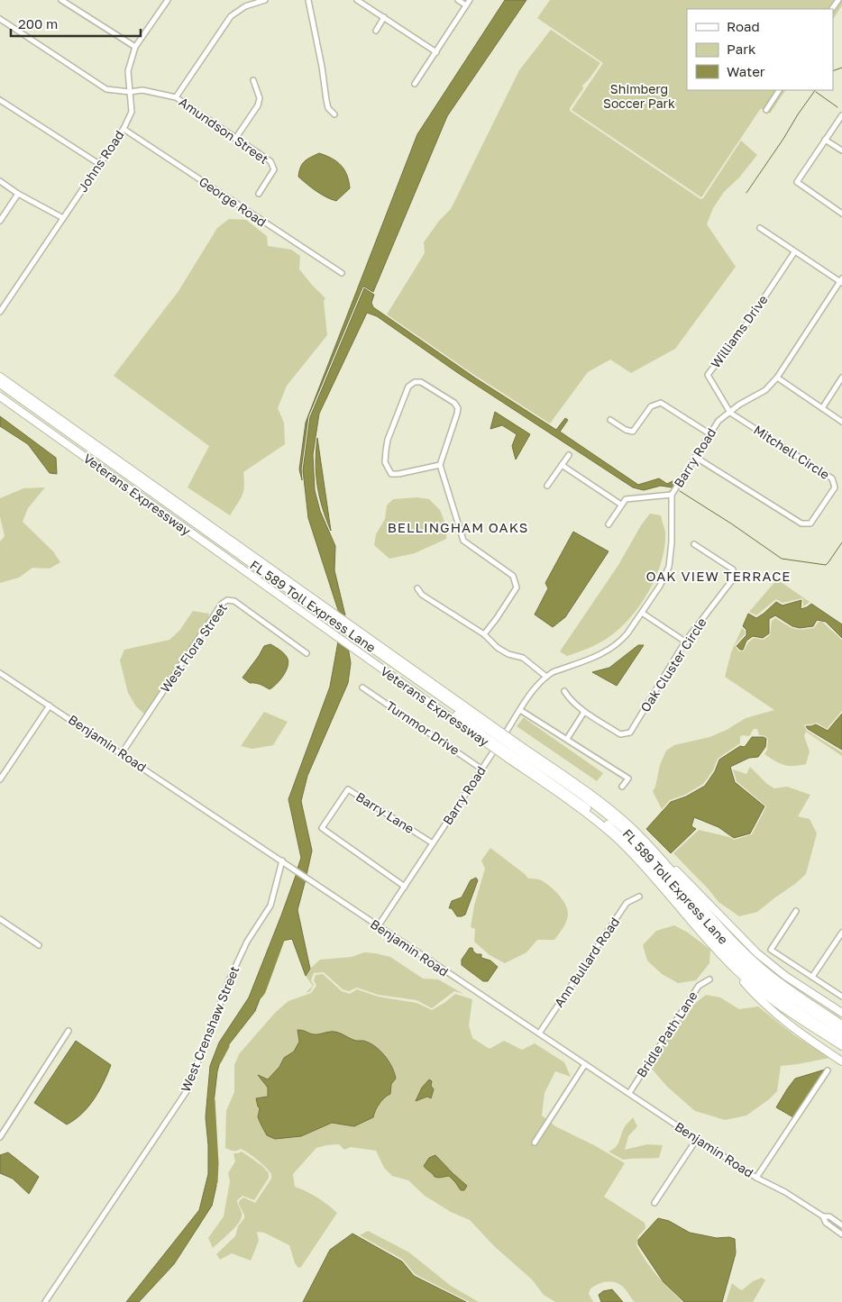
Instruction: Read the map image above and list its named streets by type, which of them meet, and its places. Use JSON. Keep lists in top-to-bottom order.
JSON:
{
  "streets": {
    "highway": ["Veterans Expressway", "FL 589 Toll Express Lane"],
    "street": [
      "Amundson Street",
      "Johns Road",
      "George Road",
      "Williams Drive",
      "Mitchell Circle",
      "Barry Road",
      "West Flora Street",
      "Oak Cluster Circle",
      "Turnmor Drive",
      "Benjamin Road",
      "Barry Lane",
      "Ann Bullard Road",
      "West Crenshaw Street",
      "Bridle Path Lane"
    ]
  },
  "crossings": [
    ["Amundson Street", "Johns Road"],
    ["Johns Road", "George Road"],
    ["Williams Drive", "Mitchell Circle"],
    ["Williams Drive", "Barry Road"],
    ["Mitchell Circle", "Barry Road"],
    ["Barry Road", "Turnmor Drive"],
    ["Barry Road", "Benjamin Road"],
    ["Barry Road", "Barry Lane"],
    ["Veterans Expressway", "FL 589 Toll Express Lane"],
    ["West Flora Street", "Benjamin Road"],
    ["Benjamin Road", "Ann Bullard Road"],
    ["Benjamin Road", "West Crenshaw Street"],
    ["Benjamin Road", "Bridle Path Lane"]
  ],
  "districts": ["BELLINGHAM OAKS", "OAK VIEW TERRACE"],
  "parks": ["Shimberg Soccer Park"],
  "legend": ["Road", "Park", "Water"],
  "scale_bar": "200 m"
}
